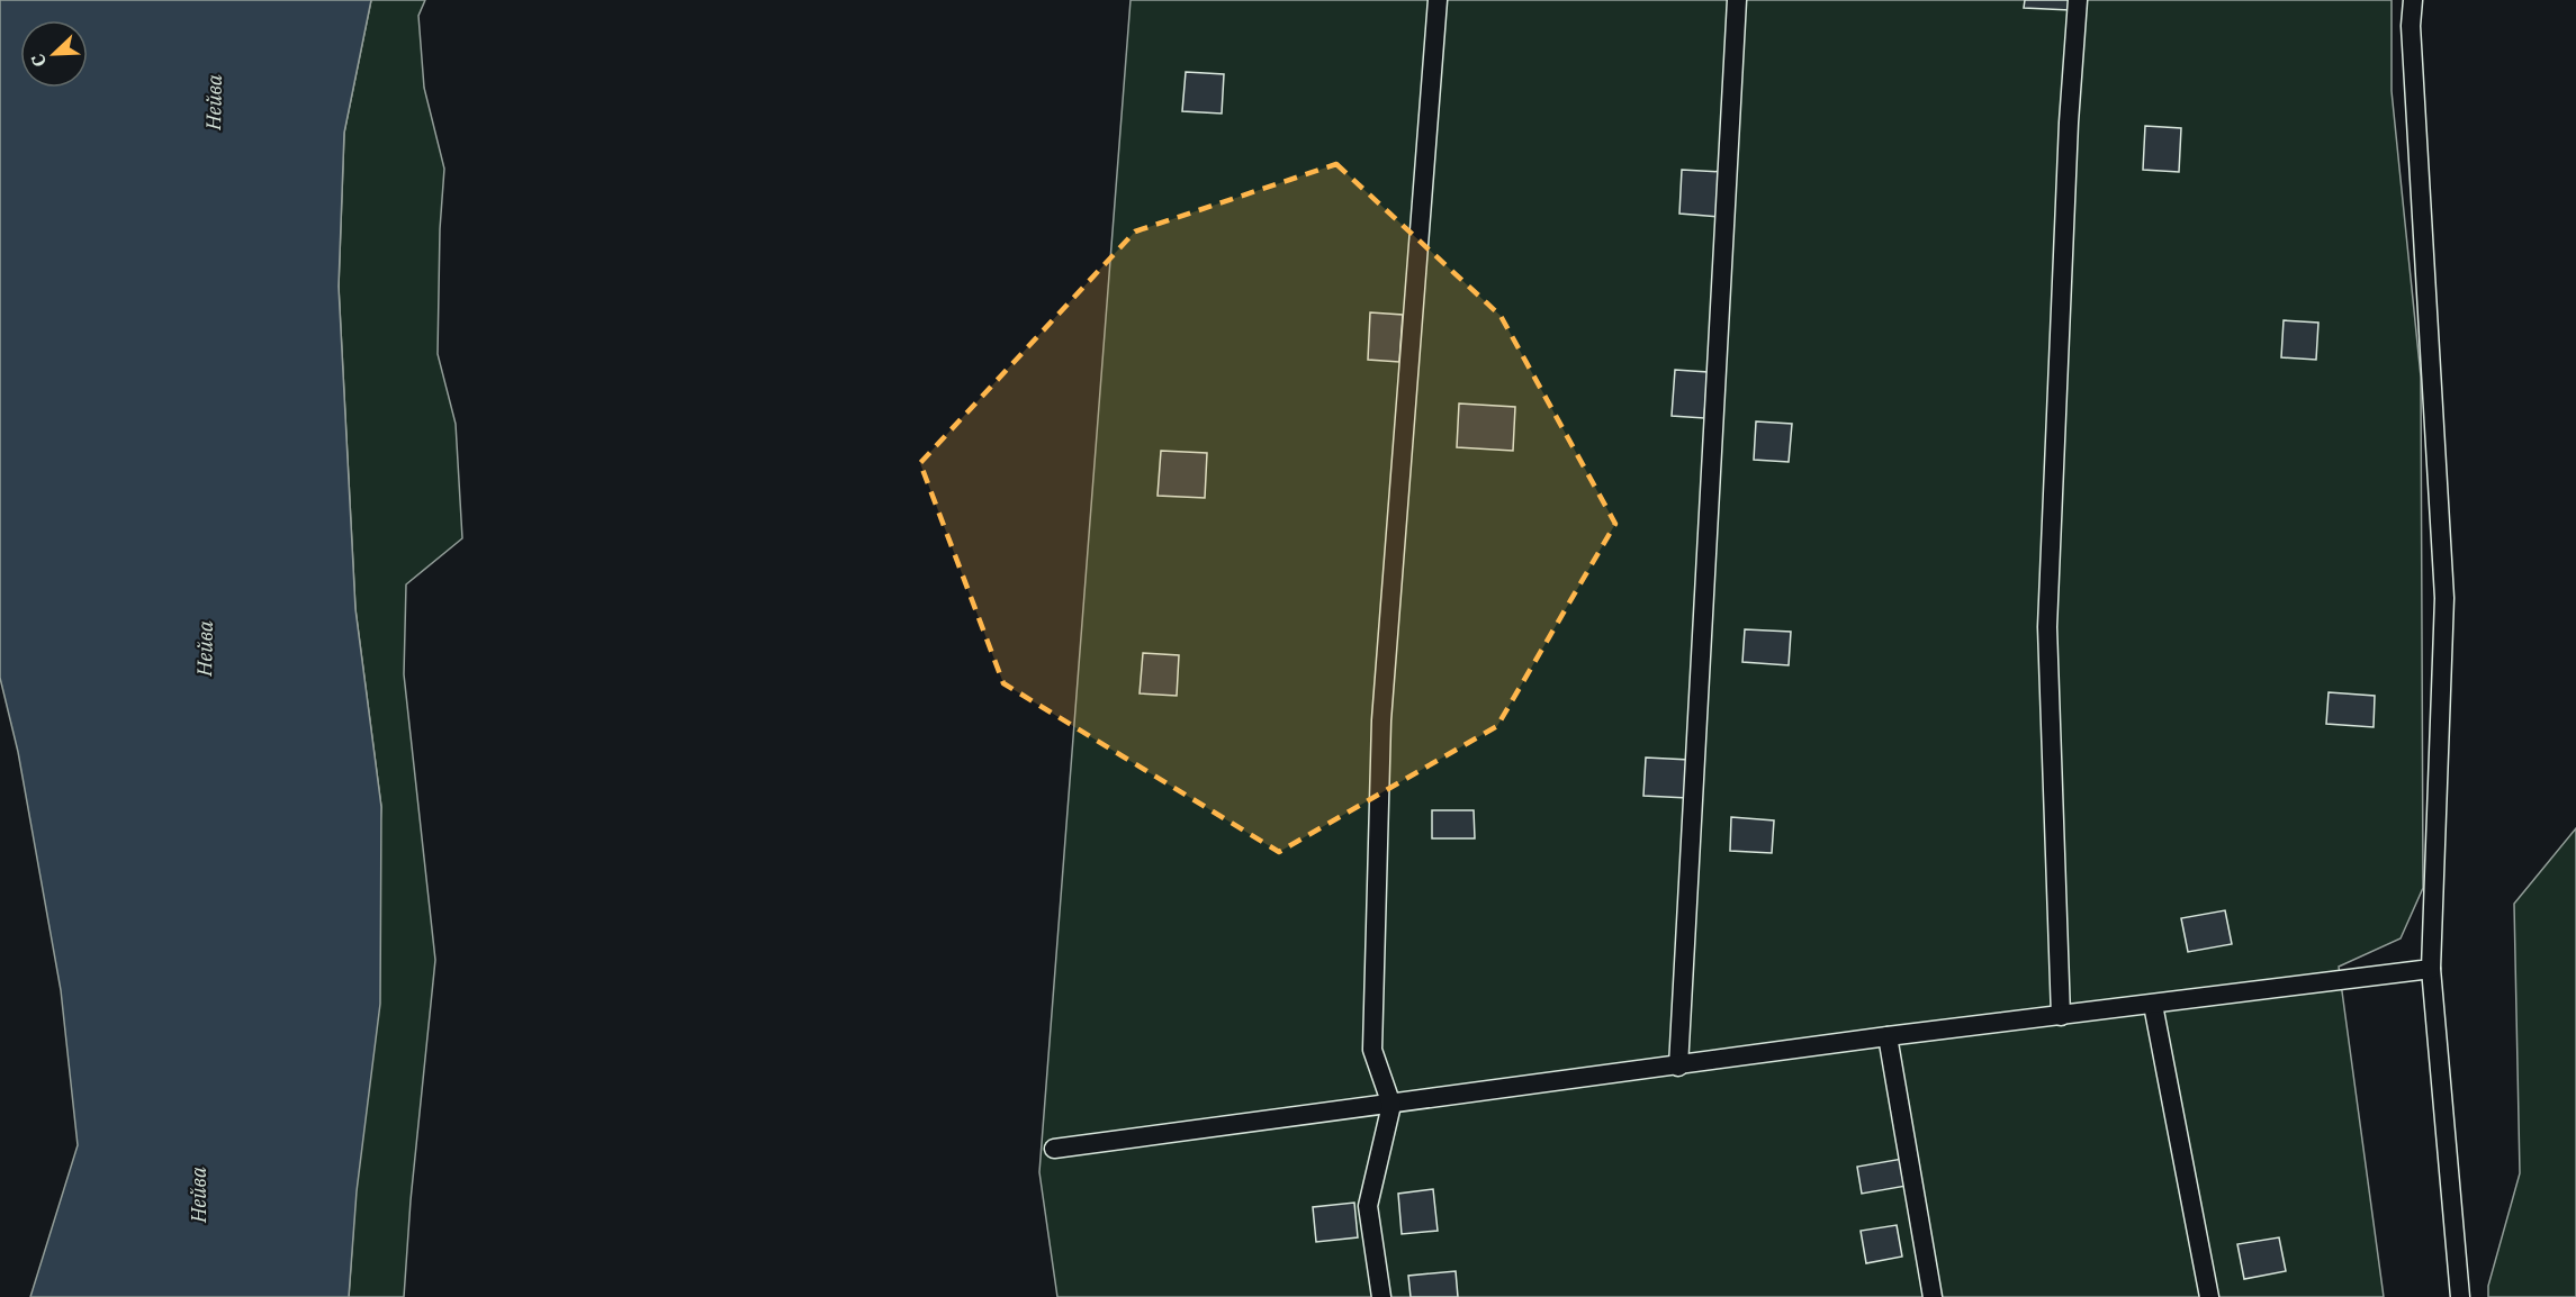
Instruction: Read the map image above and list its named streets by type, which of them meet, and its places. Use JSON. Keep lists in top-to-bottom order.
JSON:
{
  "water": ["Нейва"],
  "north": "bottom left"
}
